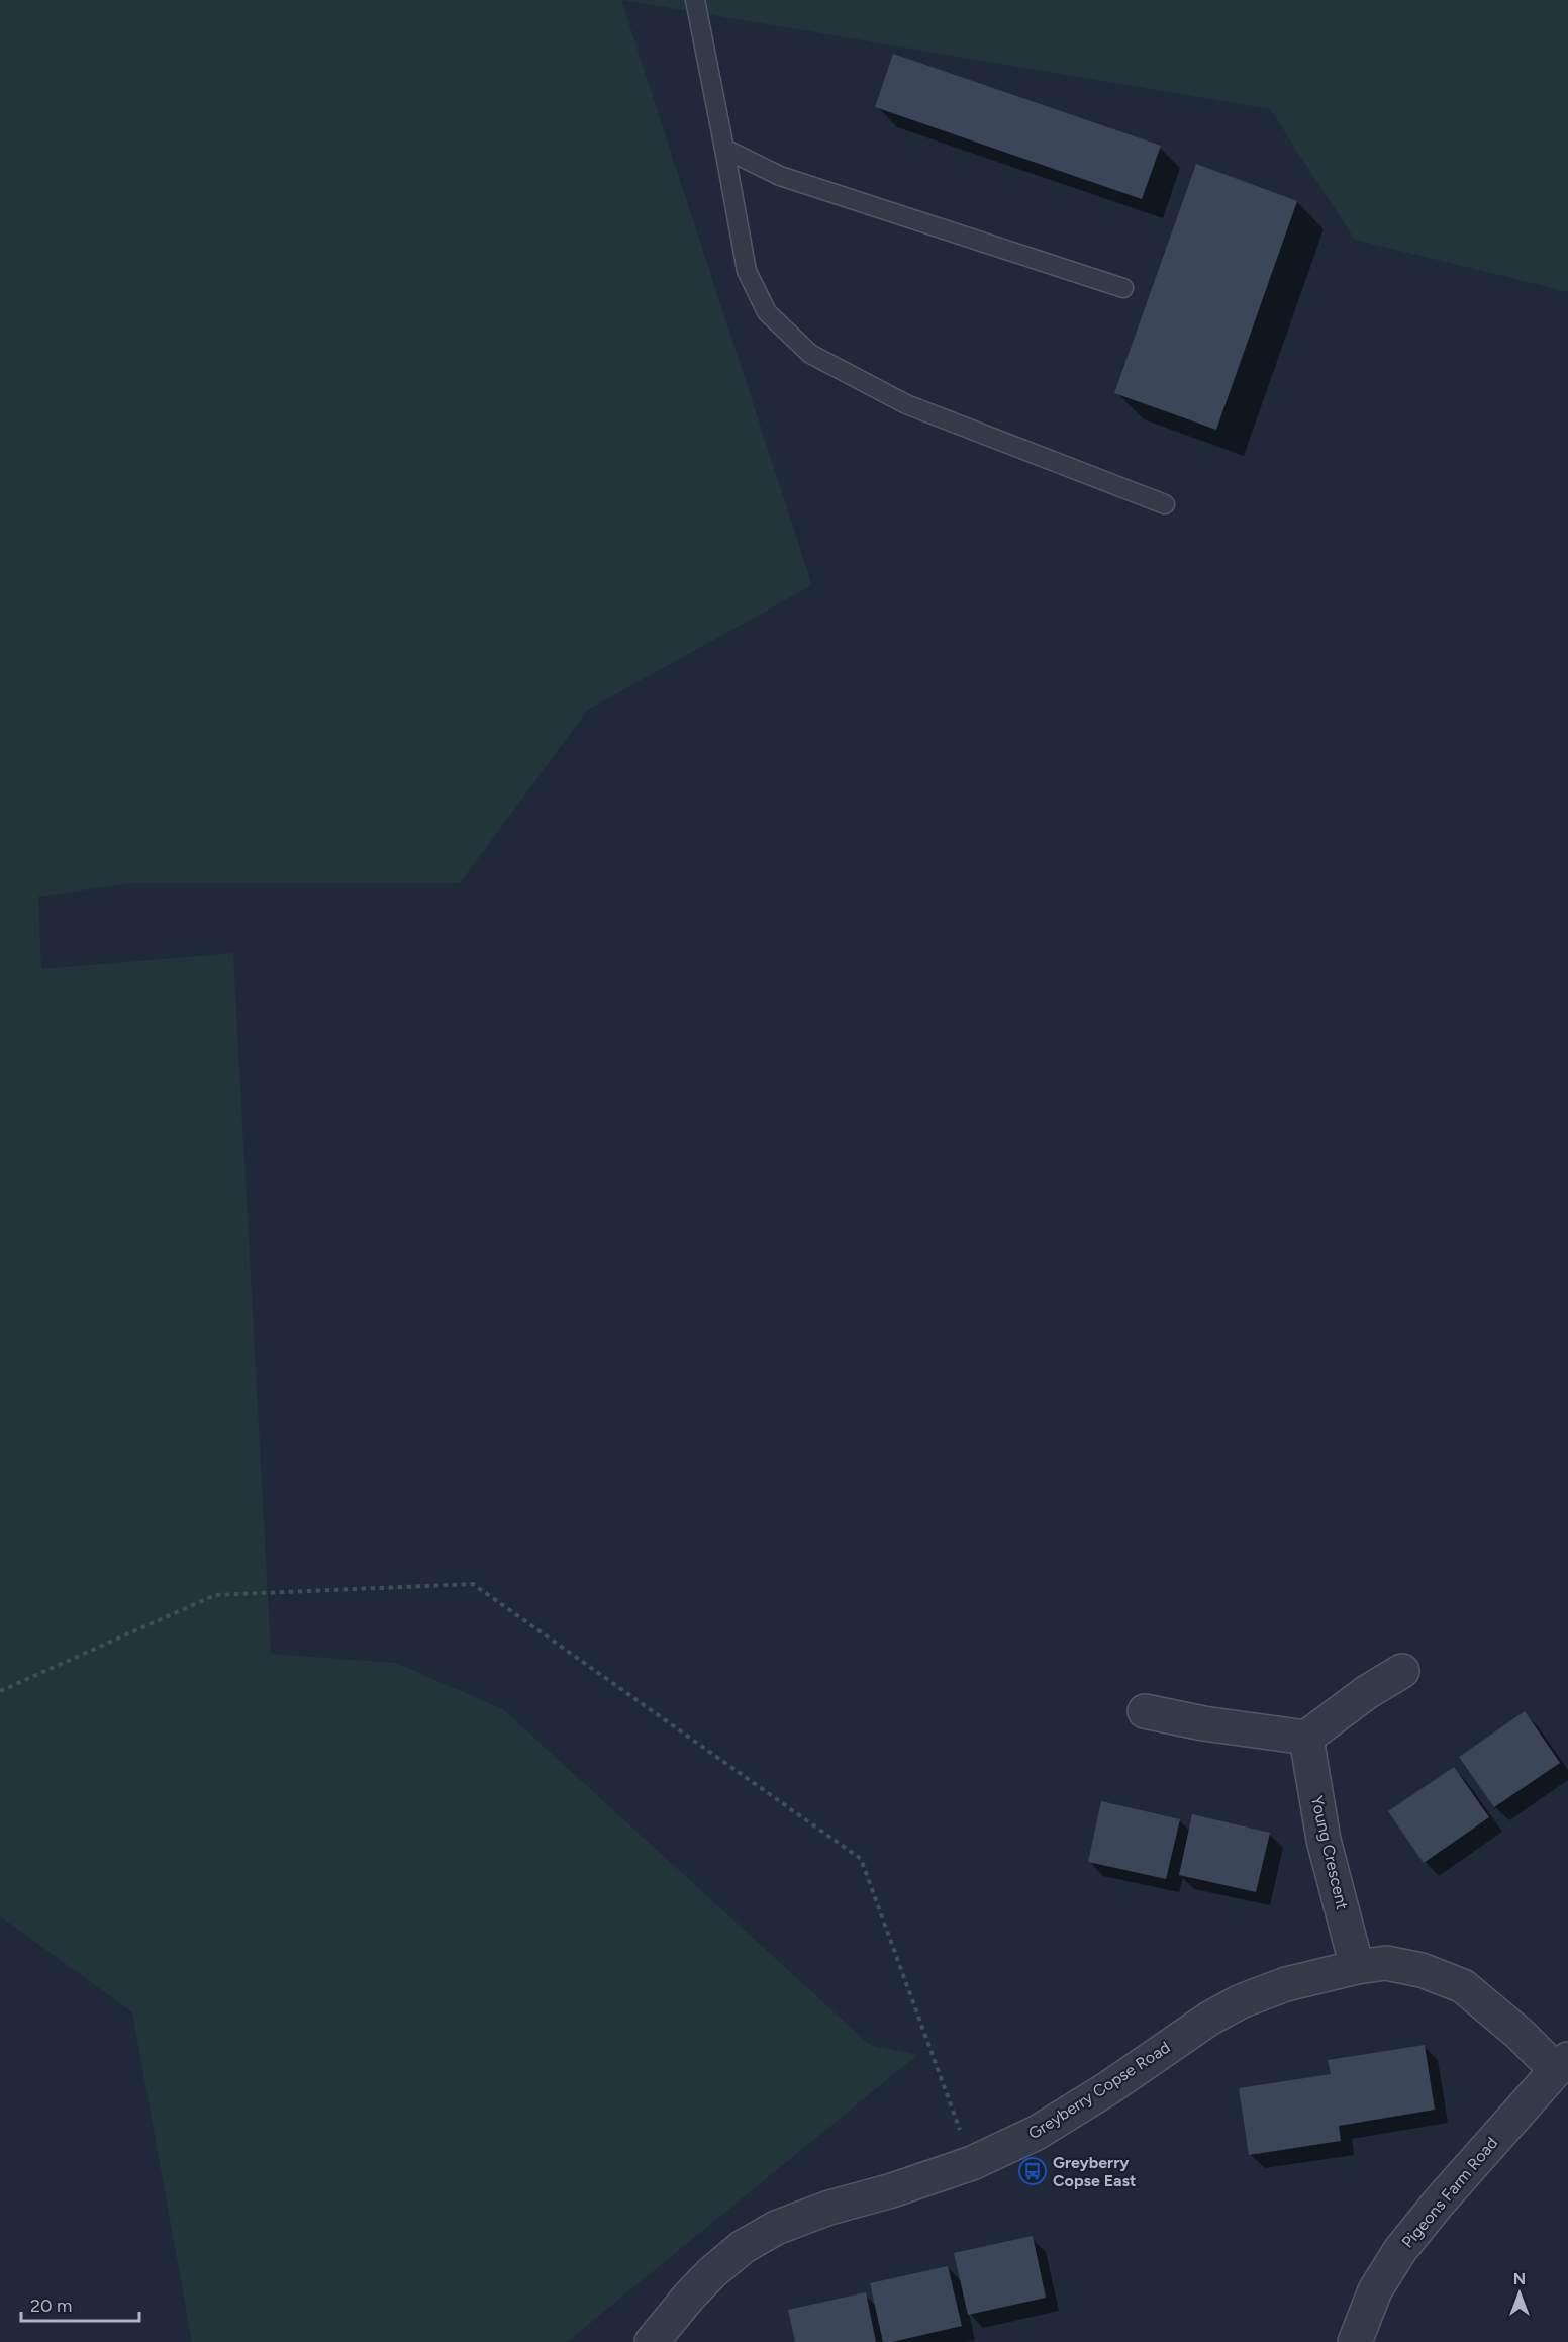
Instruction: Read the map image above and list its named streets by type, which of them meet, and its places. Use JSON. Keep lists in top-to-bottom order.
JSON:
{
  "streets": {
    "street": ["Young Crescent", "Greyberry Copse Road", "Pigeons Farm Road"]
  },
  "crossings": [
    ["Young Crescent", "Greyberry Copse Road"],
    ["Greyberry Copse Road", "Pigeons Farm Road"]
  ],
  "places": {
    "bus stop": ["Greyberry Copse East"]
  },
  "scale_bar": "20 m",
  "north": "top"
}
